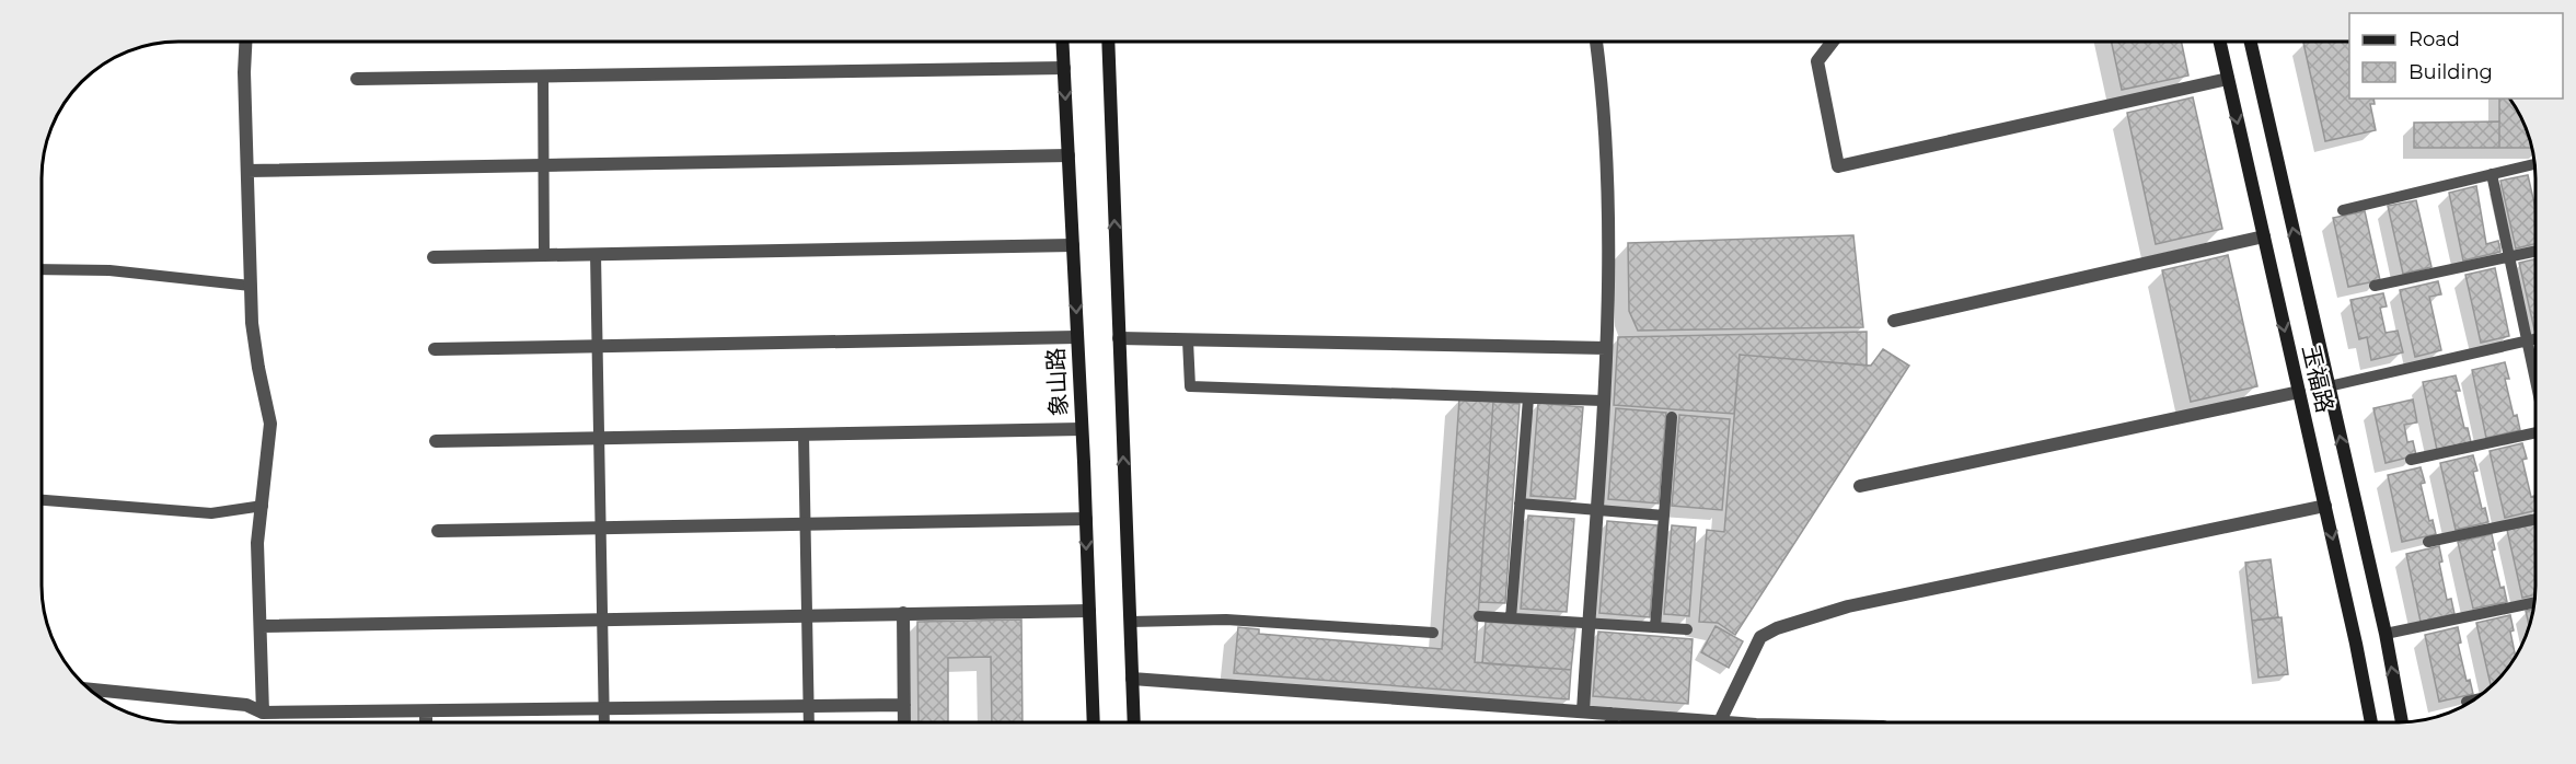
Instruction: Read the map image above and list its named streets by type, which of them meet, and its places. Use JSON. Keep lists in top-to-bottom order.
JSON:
{
  "streets": {
    "street": ["玉福路", "象山路"]
  },
  "legend": ["Road", "Building"]
}
